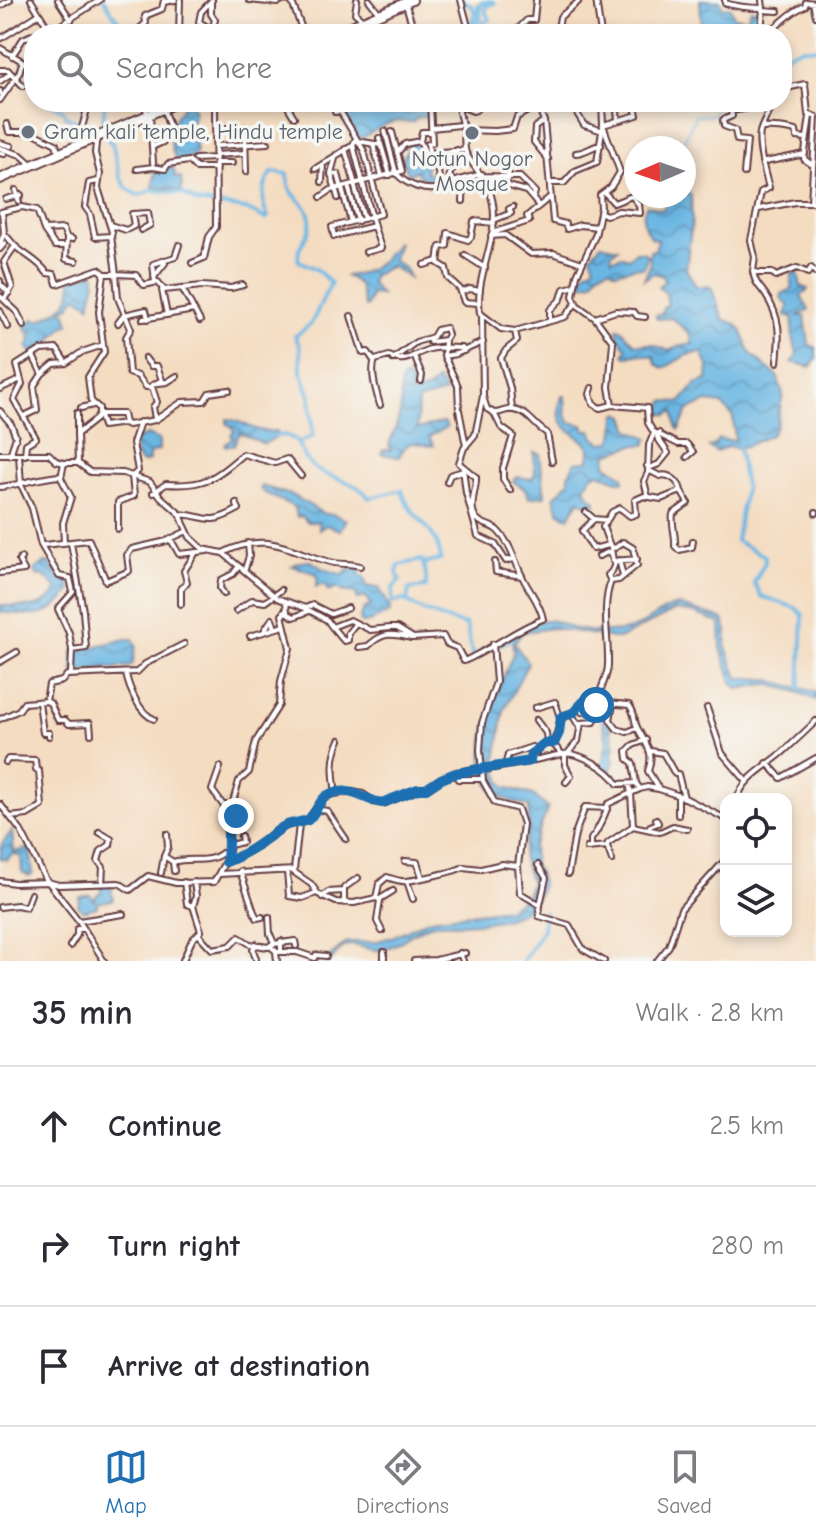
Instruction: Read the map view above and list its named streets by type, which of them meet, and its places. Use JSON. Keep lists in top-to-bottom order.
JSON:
{
  "places": ["Gram kali temple, Hindu temple", "Notun Nogor Mosque"],
  "north": "left",
  "page": {
    "search": "Search here",
    "heading": ["35 min", "Walk · 2.8 km"],
    "list": [
      ["Continue", "2.5 km"],
      ["Turn right", "280 m"],
      "Arrive at destination"
    ],
    "nav": ["Map", "Directions", "Saved"]
  }
}
